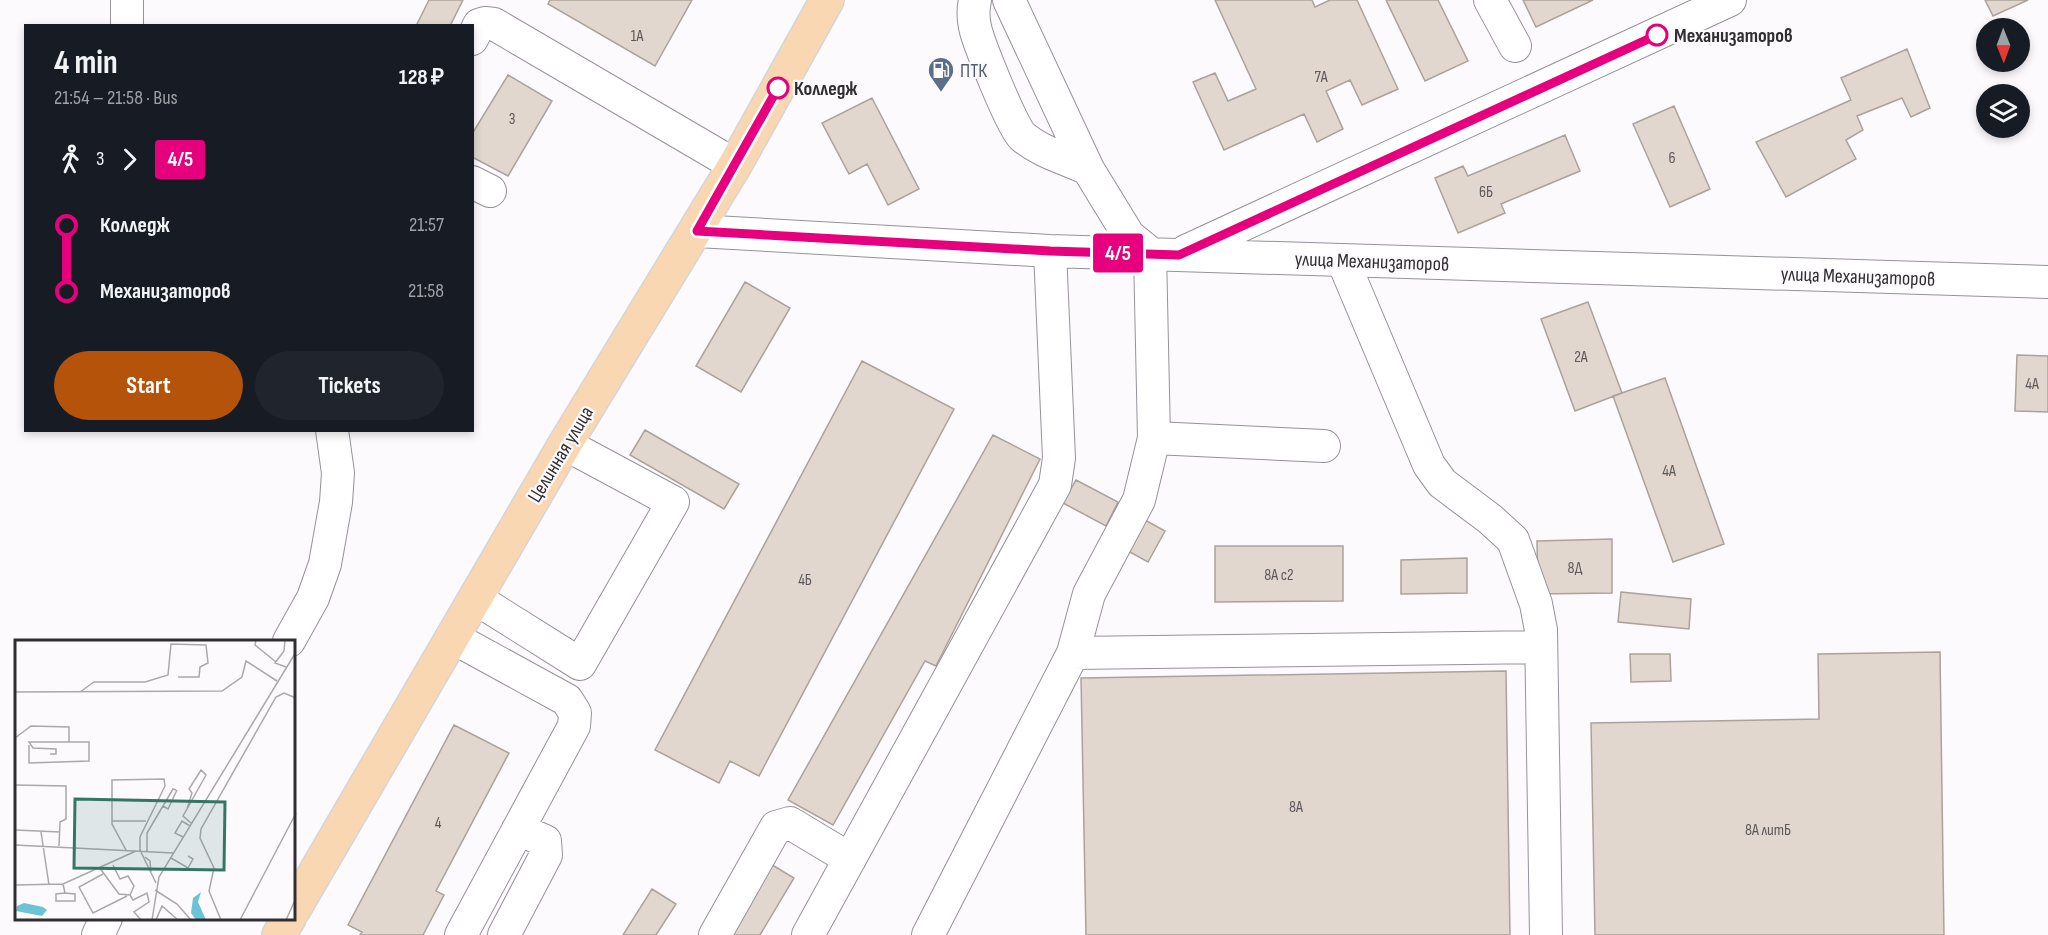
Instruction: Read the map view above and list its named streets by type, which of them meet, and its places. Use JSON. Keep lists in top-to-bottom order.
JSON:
{
  "streets": {
    "main road": ["Целинная улица"],
    "street": ["улица Механизаторов"]
  },
  "crossings": [
    ["улица Механизаторов", "Целинная улица"]
  ],
  "places": {
    "other": ["Механизаторов", "Колледж"],
    "fuel station": ["ПТК"]
  },
  "lines": ["bus line 4/5"],
  "house_numbers": [
    "1А",
    "7А",
    "3",
    "6",
    "6Б",
    "2А",
    "4А",
    "4А",
    "8Д",
    "8А с2",
    "4Б",
    "8А",
    "4",
    "8А литБ"
  ],
  "north": "bottom",
  "page": {
    "on_map": "4/5",
    "heading": ["4 min", "21:54 – 21:58 · Bus", "128 ₽"],
    "legs": ["3", "4/5"],
    "list": [
      {
        "name": "Колледж",
        "value": "21:57"
      },
      {
        "name": "Механизаторов",
        "value": "21:58"
      }
    ],
    "buttons": ["Start", "Tickets"]
  }
}
